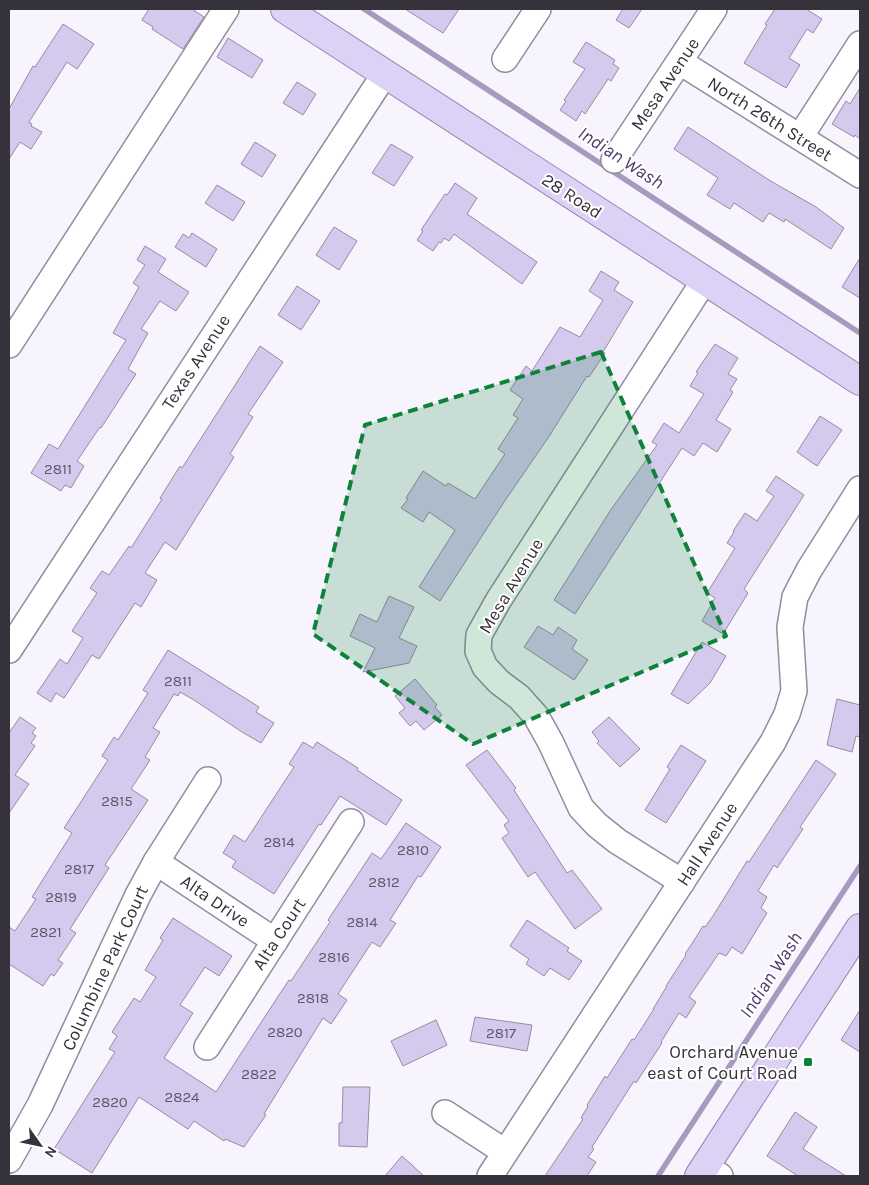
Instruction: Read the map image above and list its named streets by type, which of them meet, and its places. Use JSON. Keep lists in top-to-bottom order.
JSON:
{
  "streets": {
    "main road": ["28 Road"],
    "street": [
      "Mesa Avenue",
      "North 26th Street",
      "Texas Avenue",
      "Hall Avenue",
      "Alta Drive",
      "Alta Court",
      "Columbine Park Court"
    ]
  },
  "crossings": [
    ["Mesa Avenue", "North 26th Street"],
    ["Mesa Avenue", "28 Road"],
    ["Mesa Avenue", "Hall Avenue"],
    ["28 Road", "Texas Avenue"],
    ["Alta Drive", "Alta Court"],
    ["Alta Drive", "Columbine Park Court"]
  ],
  "water": ["Indian Wash"],
  "places": {
    "transit": ["Orchard Avenue east of Court Road"]
  },
  "house_numbers": [
    "2811",
    "2811",
    "2815",
    "2814",
    "2810",
    "2817",
    "2812",
    "2819",
    "2814",
    "2821",
    "2816",
    "2818",
    "2820",
    "2817",
    "2822",
    "2824",
    "2820"
  ],
  "north": "bottom right"
}
